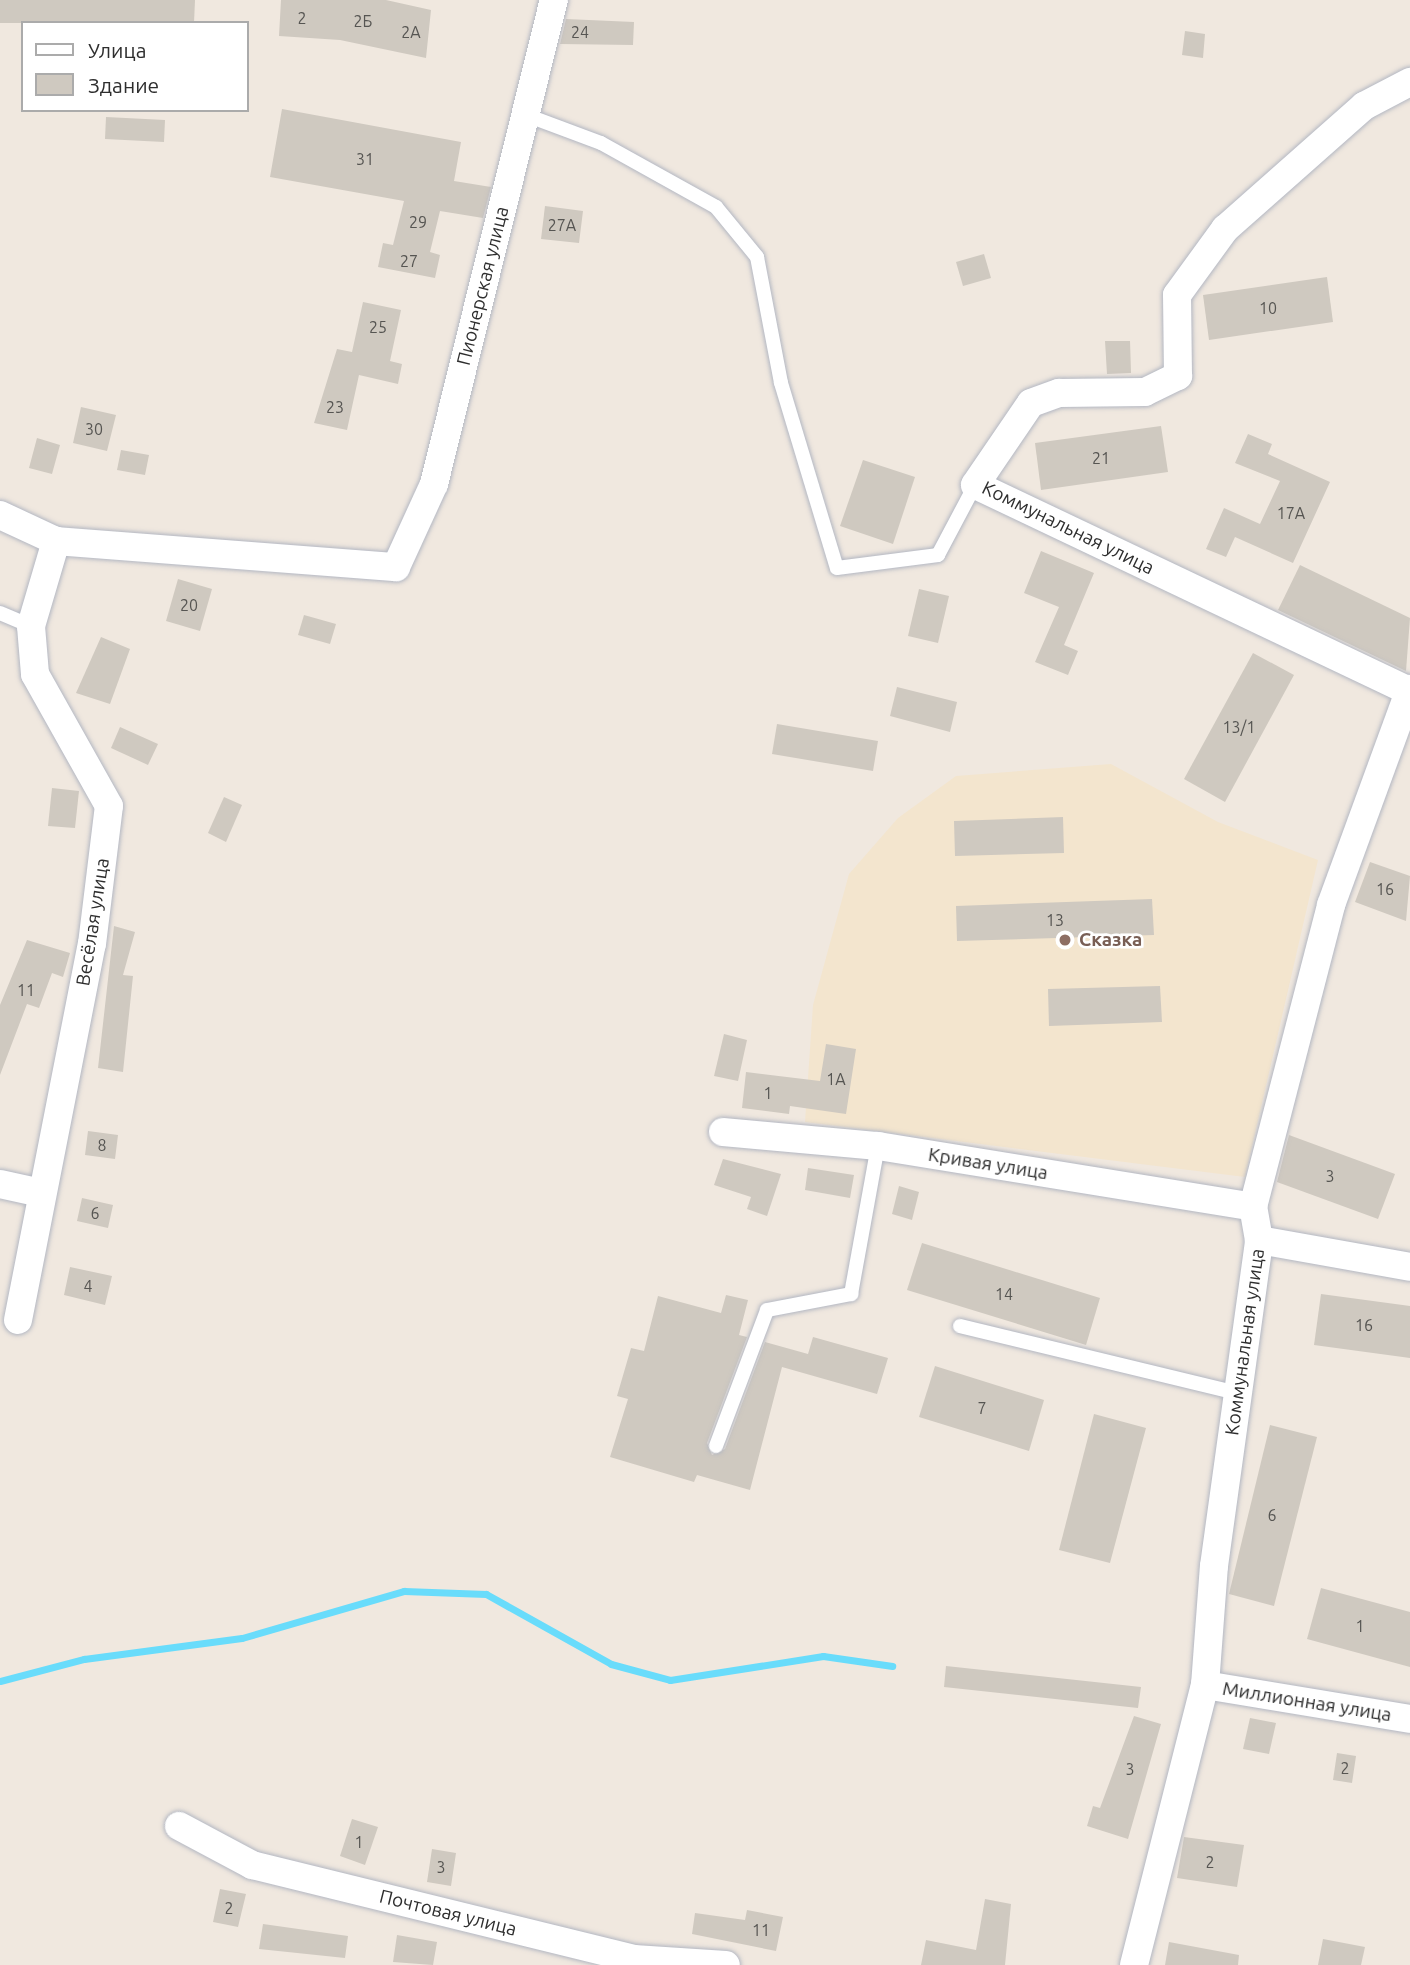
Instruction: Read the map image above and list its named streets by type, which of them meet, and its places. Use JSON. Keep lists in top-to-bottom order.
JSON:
{
  "streets": {
    "street": [
      "Пионерская улица",
      "Коммунальная улица",
      "Весёлая улица",
      "Кривая улица",
      "Миллионная улица",
      "Почтовая улица"
    ]
  },
  "crossings": [
    ["Пионерская улица", "Весёлая улица"],
    ["Коммунальная улица", "Кривая улица"],
    ["Коммунальная улица", "Миллионная улица"]
  ],
  "places": ["Сказка"],
  "house_numbers": [
    "2",
    "2Б",
    "2А",
    "24",
    "31",
    "29",
    "27А",
    "27",
    "10",
    "25",
    "23",
    "30",
    "21",
    "17А",
    "20",
    "13/1",
    "16",
    "13",
    "11",
    "1А",
    "1",
    "8",
    "3",
    "6",
    "4",
    "14",
    "16",
    "7",
    "6",
    "1",
    "2",
    "3",
    "1",
    "2",
    "3",
    "2",
    "11"
  ],
  "legend": ["Улица", "Здание"]
}
